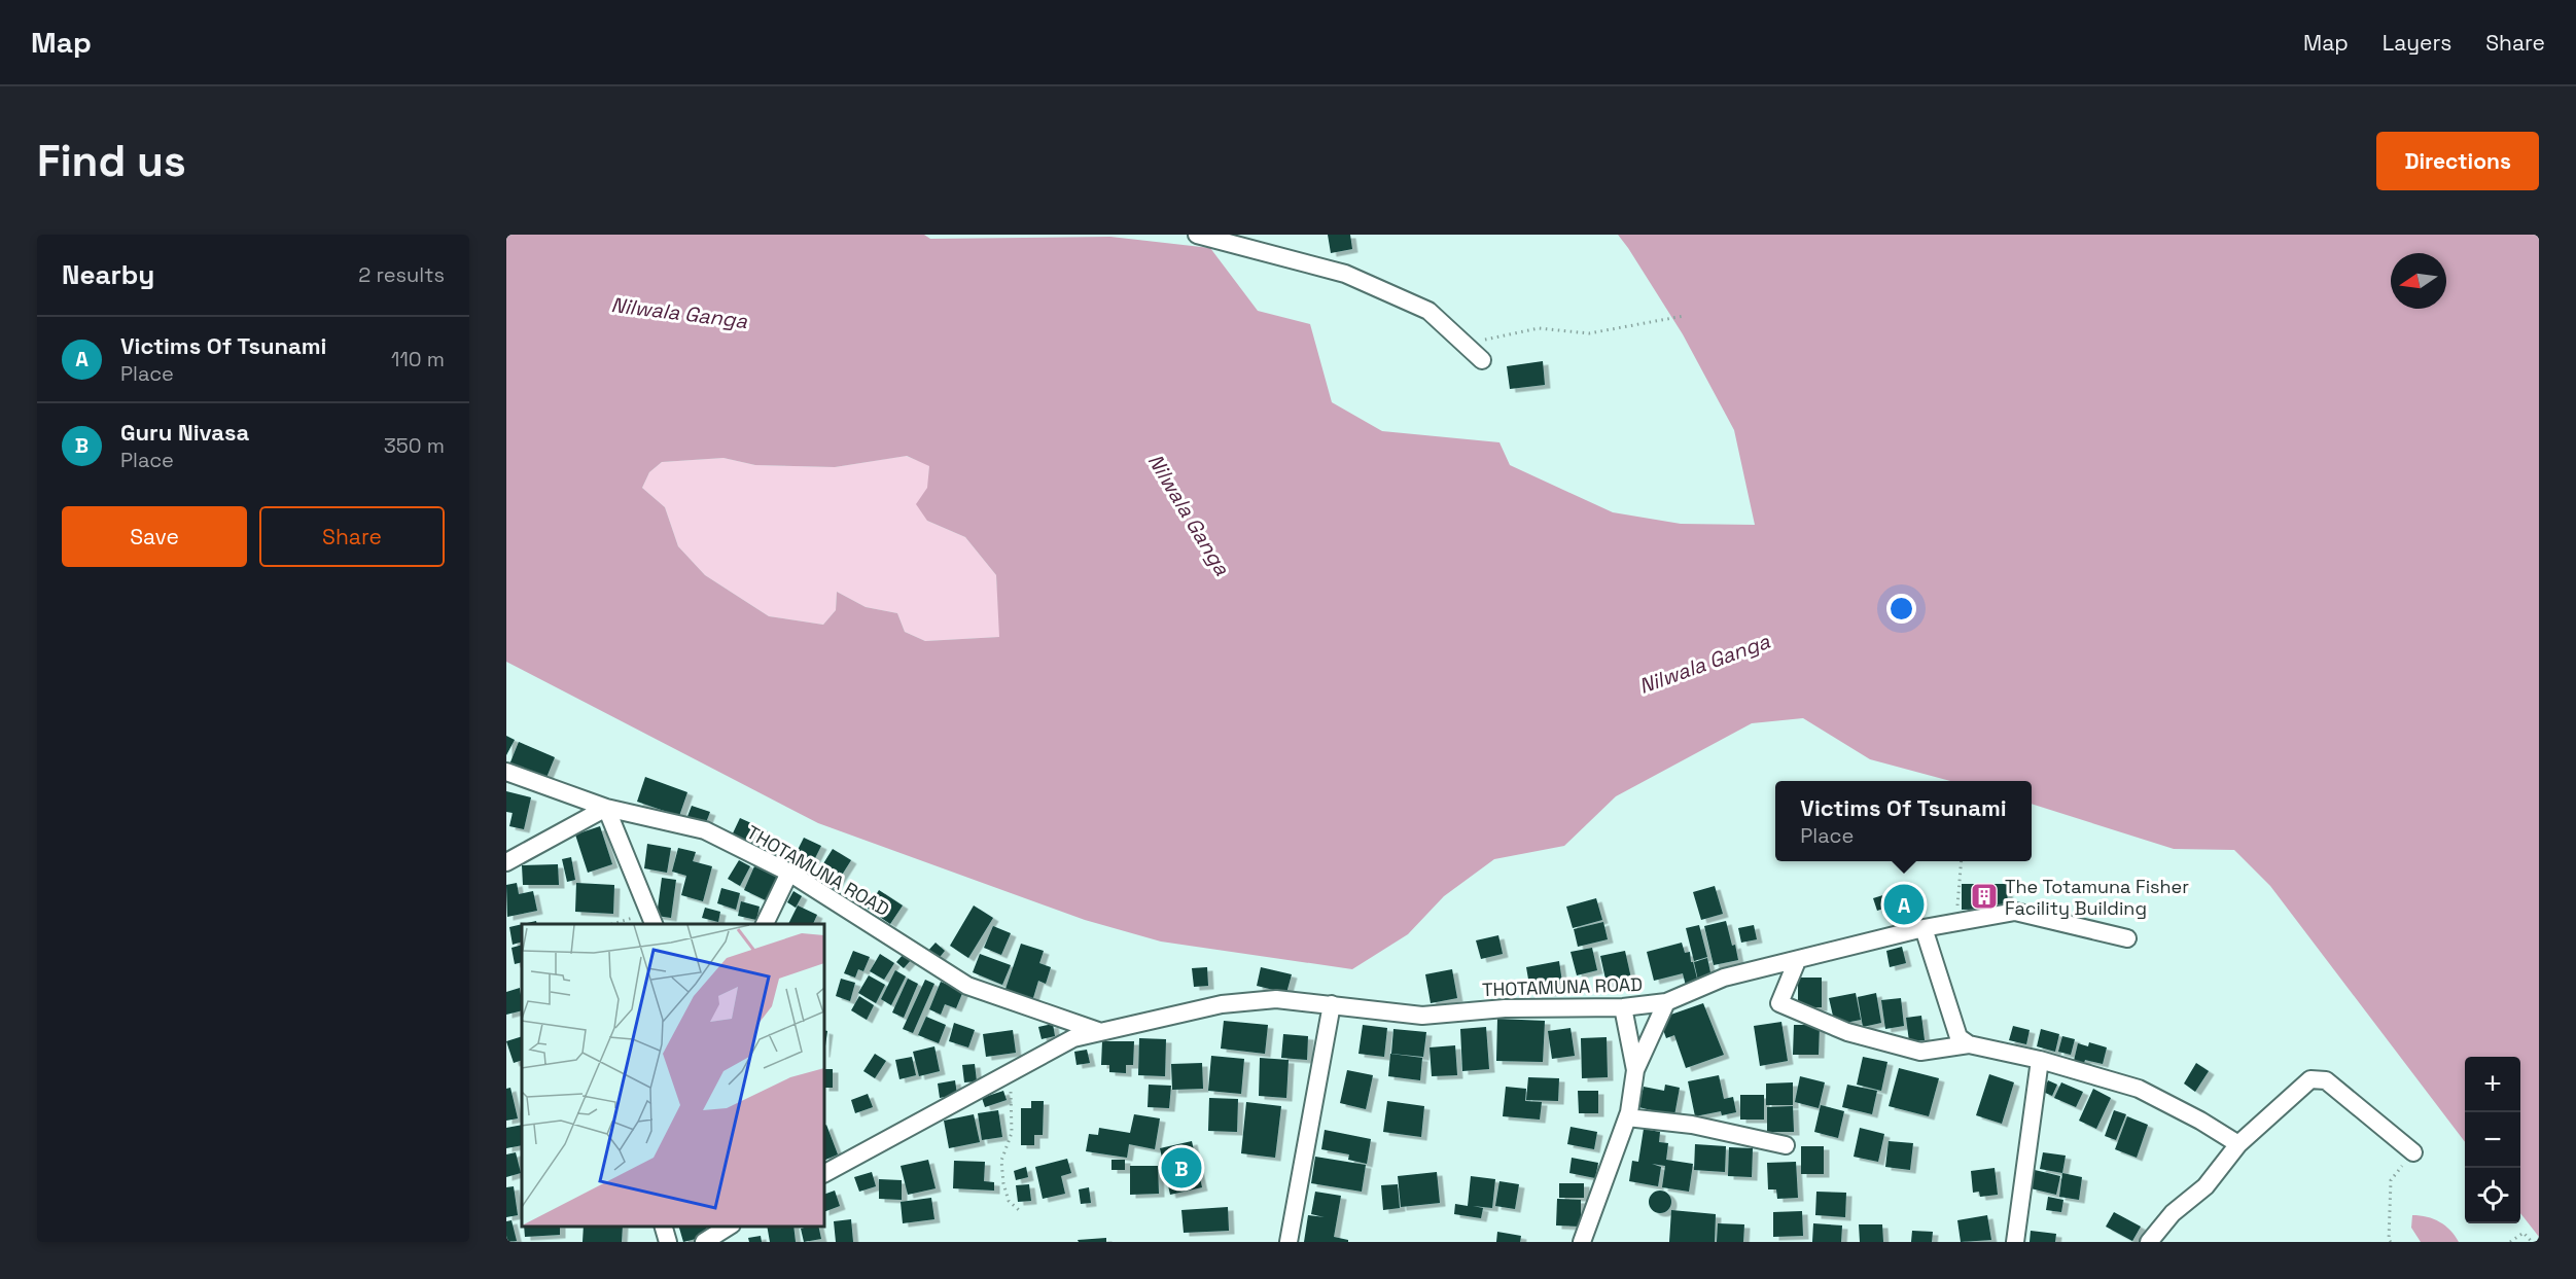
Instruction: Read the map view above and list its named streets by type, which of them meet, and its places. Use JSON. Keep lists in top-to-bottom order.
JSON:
{
  "streets": {
    "street": ["THOTAMUNA ROAD"]
  },
  "water": ["Nilwala Ganga"],
  "places": {
    "building": ["The Totamuna Fisher Facility Building"]
  },
  "north": "left",
  "page": {
    "header": "Map",
    "nav": ["Map", "Layers", "Share"],
    "buttons": [
      "Directions",
      ["Save", "Share"]
    ],
    "title": "Find us",
    "heading": ["Nearby", "2 results"],
    "list": [
      {
        "mark": "A",
        "name": "Victims Of Tsunami",
        "note": "Place",
        "value": "110 m"
      },
      {
        "mark": "B",
        "name": "Guru Nivasa",
        "note": "Place",
        "value": "350 m"
      }
    ],
    "popup": ["Victims Of Tsunami", "Place"],
    "pins": ["A", "B"],
    "map_buttons": ["+", "−"]
  }
}
